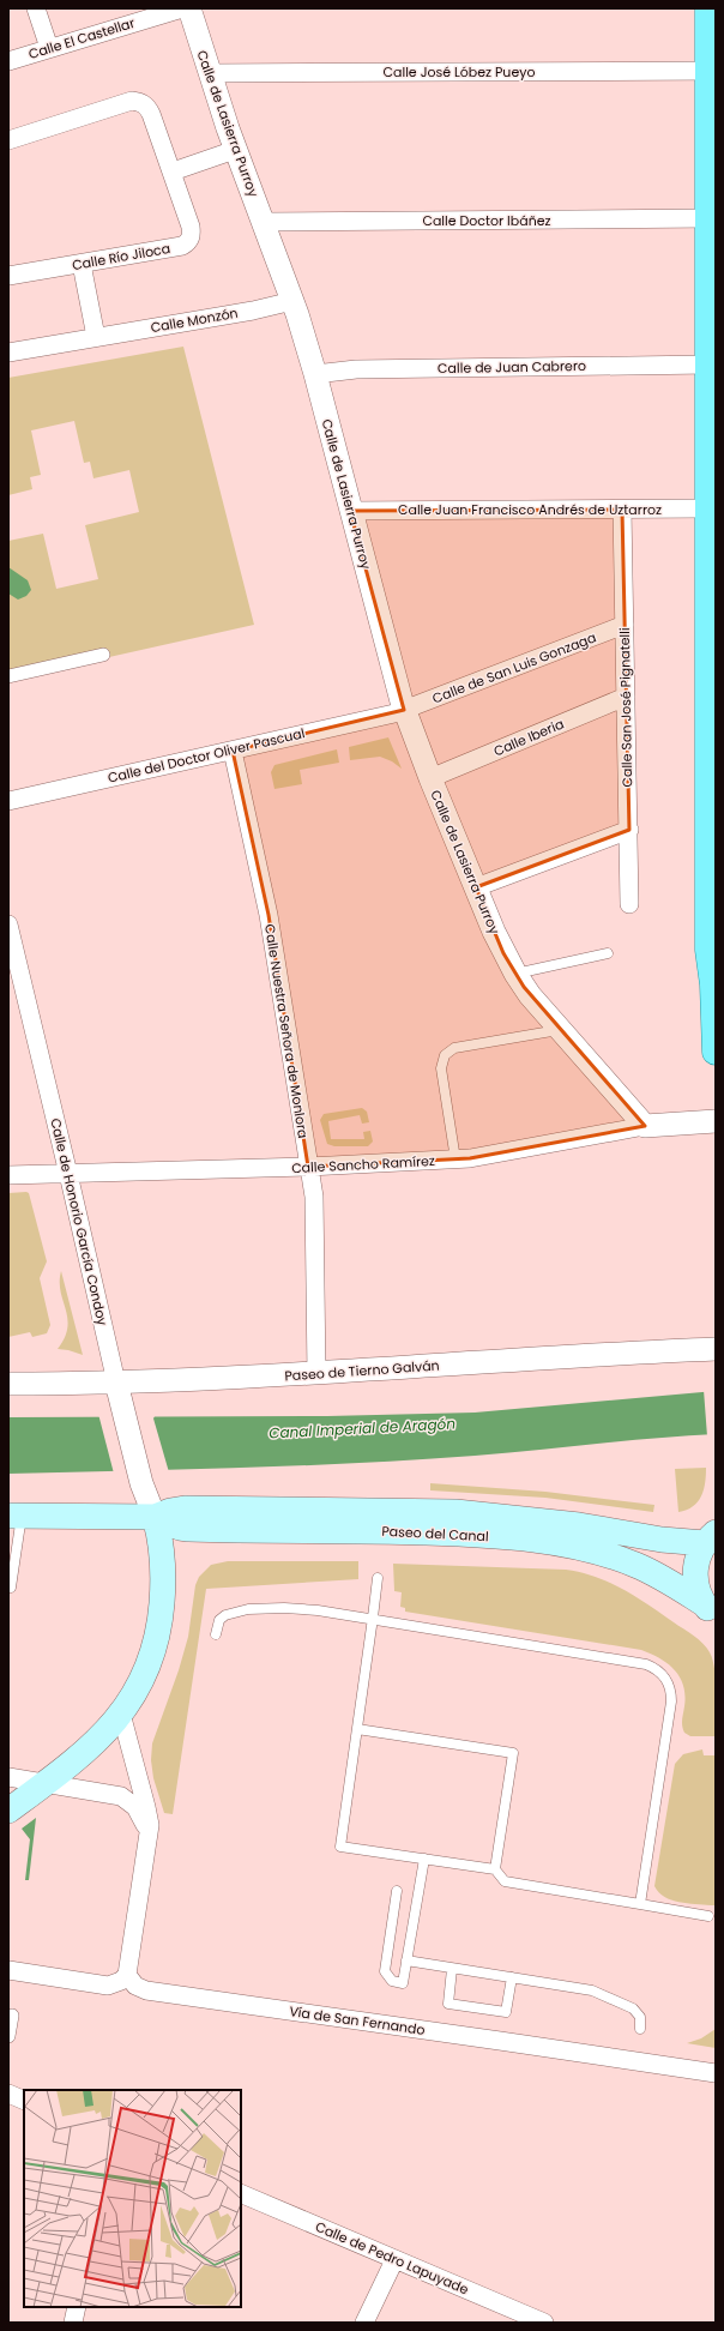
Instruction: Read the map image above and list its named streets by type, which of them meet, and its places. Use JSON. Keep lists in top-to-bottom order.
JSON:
{
  "streets": {
    "main road": ["Paseo del Canal"],
    "street": [
      "Calle El Castellar",
      "Calle José Lóbez Pueyo",
      "Calle de Lasierra Purroy",
      "Calle Doctor Ibáñez",
      "Calle Río Jiloca",
      "Calle Monzón",
      "Calle de Juan Cabrero",
      "Calle Juan Francisco Andrés de Uztarroz",
      "Calle de San Luis Gonzaga",
      "Calle San José Pignatelli",
      "Calle Iberia",
      "Calle del Doctor Oliver Pascual",
      "Calle Nuestra Señora de Monlora",
      "Calle Sancho Ramírez",
      "Calle de Honorio García Condoy",
      "Paseo de Tierno Galván",
      "Vía de San Fernando",
      "Calle de Pedro Lapuyade"
    ]
  },
  "crossings": [
    ["Calle José Lóbez Pueyo", "Calle de Lasierra Purroy"],
    ["Calle de Lasierra Purroy", "Calle Doctor Ibáñez"],
    ["Calle de Lasierra Purroy", "Calle Monzón"],
    ["Calle de Lasierra Purroy", "Calle de Juan Cabrero"],
    ["Calle de Lasierra Purroy", "Calle Juan Francisco Andrés de Uztarroz"],
    ["Calle de Lasierra Purroy", "Calle de San Luis Gonzaga"],
    ["Calle de Lasierra Purroy", "Calle Iberia"],
    ["Calle de Lasierra Purroy", "Calle del Doctor Oliver Pascual"],
    ["Calle de Lasierra Purroy", "Calle Sancho Ramírez"],
    ["Calle Juan Francisco Andrés de Uztarroz", "Calle San José Pignatelli"],
    ["Calle de San Luis Gonzaga", "Calle San José Pignatelli"],
    ["Calle de San Luis Gonzaga", "Calle del Doctor Oliver Pascual"],
    ["Calle San José Pignatelli", "Calle Iberia"],
    ["Calle del Doctor Oliver Pascual", "Calle Nuestra Señora de Monlora"],
    ["Calle Nuestra Señora de Monlora", "Calle Sancho Ramírez"],
    ["Calle Nuestra Señora de Monlora", "Paseo de Tierno Galván"],
    ["Calle Sancho Ramírez", "Calle de Honorio García Condoy"],
    ["Calle de Honorio García Condoy", "Paseo de Tierno Galván"],
    ["Calle de Honorio García Condoy", "Paseo del Canal"]
  ],
  "water": ["Canal Imperial de Aragón"]
}
